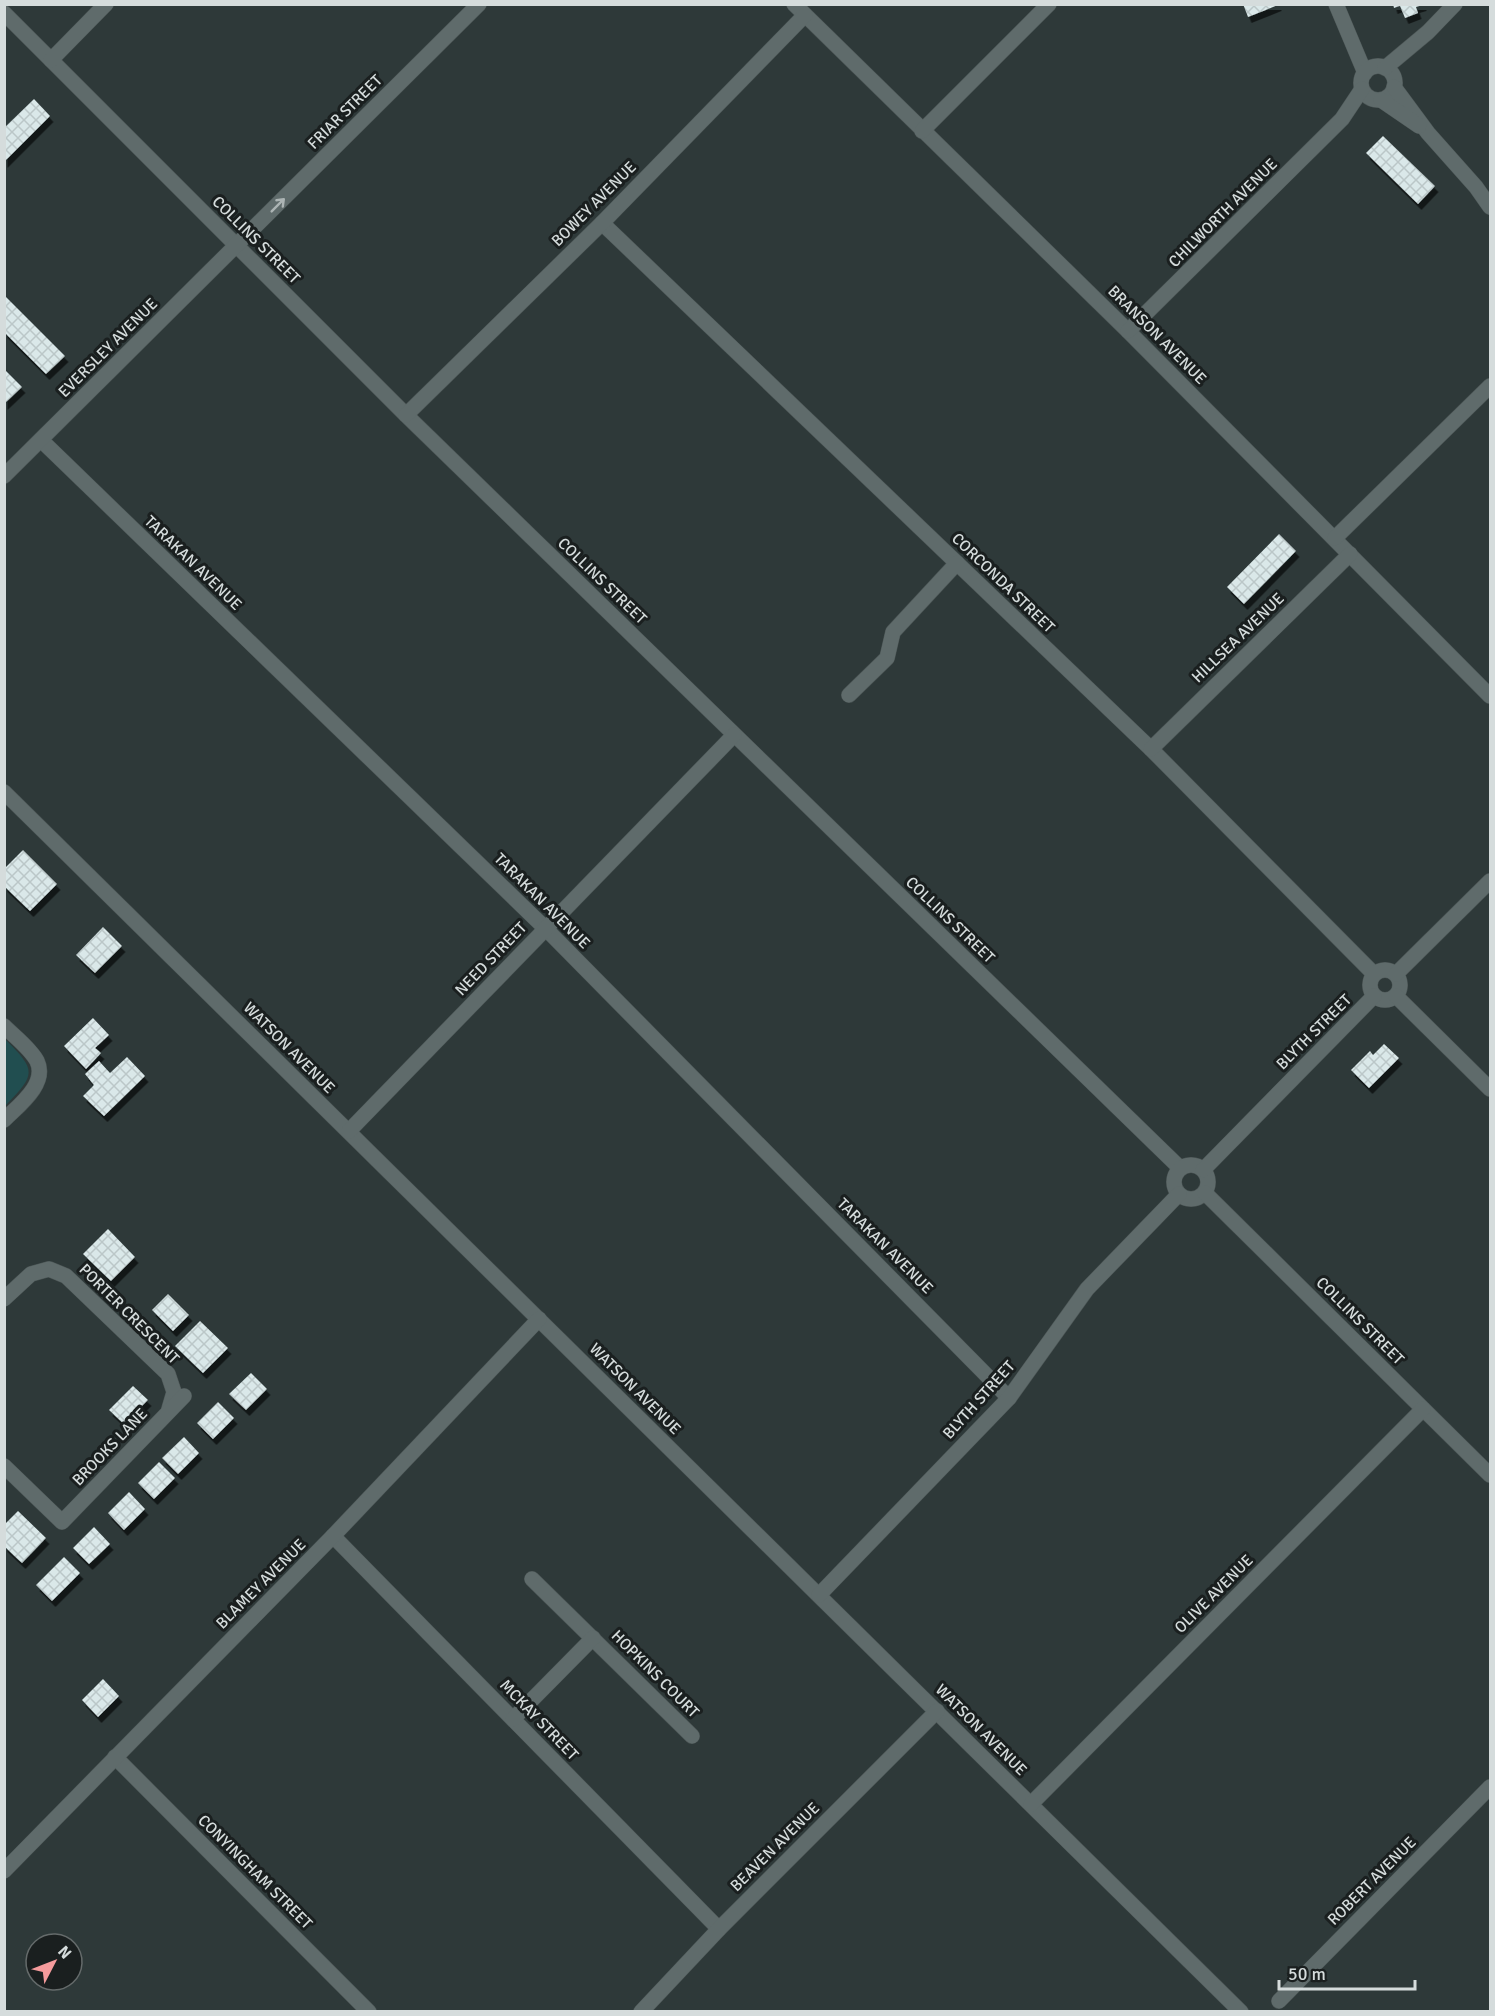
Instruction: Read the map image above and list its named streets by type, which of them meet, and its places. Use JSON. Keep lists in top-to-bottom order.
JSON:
{
  "streets": {
    "street": [
      "FRIAR STREET",
      "BOWEY AVENUE",
      "CHILWORTH AVENUE",
      "COLLINS STREET",
      "BRANSON AVENUE",
      "EVERSLEY AVENUE",
      "TARAKAN AVENUE",
      "CORCONDA STREET",
      "HILLSEA AVENUE",
      "NEED STREET",
      "BLYTH STREET",
      "WATSON AVENUE",
      "PORTER CRESCENT",
      "BROOKS LANE",
      "BLAMEY AVENUE",
      "OLIVE AVENUE",
      "HOPKINS COURT",
      "MCKAY STREET",
      "BEAVEN AVENUE",
      "CONYINGHAM STREET",
      "ROBERT AVENUE"
    ]
  },
  "crossings": [
    ["FRIAR STREET", "COLLINS STREET"],
    ["FRIAR STREET", "EVERSLEY AVENUE"],
    ["BOWEY AVENUE", "COLLINS STREET"],
    ["BOWEY AVENUE", "BRANSON AVENUE"],
    ["BOWEY AVENUE", "CORCONDA STREET"],
    ["CHILWORTH AVENUE", "BRANSON AVENUE"],
    ["COLLINS STREET", "EVERSLEY AVENUE"],
    ["COLLINS STREET", "NEED STREET"],
    ["COLLINS STREET", "BLYTH STREET"],
    ["COLLINS STREET", "OLIVE AVENUE"],
    ["BRANSON AVENUE", "HILLSEA AVENUE"],
    ["EVERSLEY AVENUE", "TARAKAN AVENUE"],
    ["TARAKAN AVENUE", "NEED STREET"],
    ["TARAKAN AVENUE", "BLYTH STREET"],
    ["CORCONDA STREET", "HILLSEA AVENUE"],
    ["CORCONDA STREET", "BLYTH STREET"],
    ["NEED STREET", "WATSON AVENUE"],
    ["BLYTH STREET", "WATSON AVENUE"],
    ["WATSON AVENUE", "BLAMEY AVENUE"],
    ["WATSON AVENUE", "OLIVE AVENUE"],
    ["WATSON AVENUE", "BEAVEN AVENUE"],
    ["PORTER CRESCENT", "BROOKS LANE"],
    ["BLAMEY AVENUE", "MCKAY STREET"],
    ["BLAMEY AVENUE", "CONYINGHAM STREET"],
    ["HOPKINS COURT", "MCKAY STREET"],
    ["MCKAY STREET", "BEAVEN AVENUE"]
  ],
  "one_way": ["FRIAR STREET"],
  "scale_bar": "50 m",
  "north": "top right"
}
